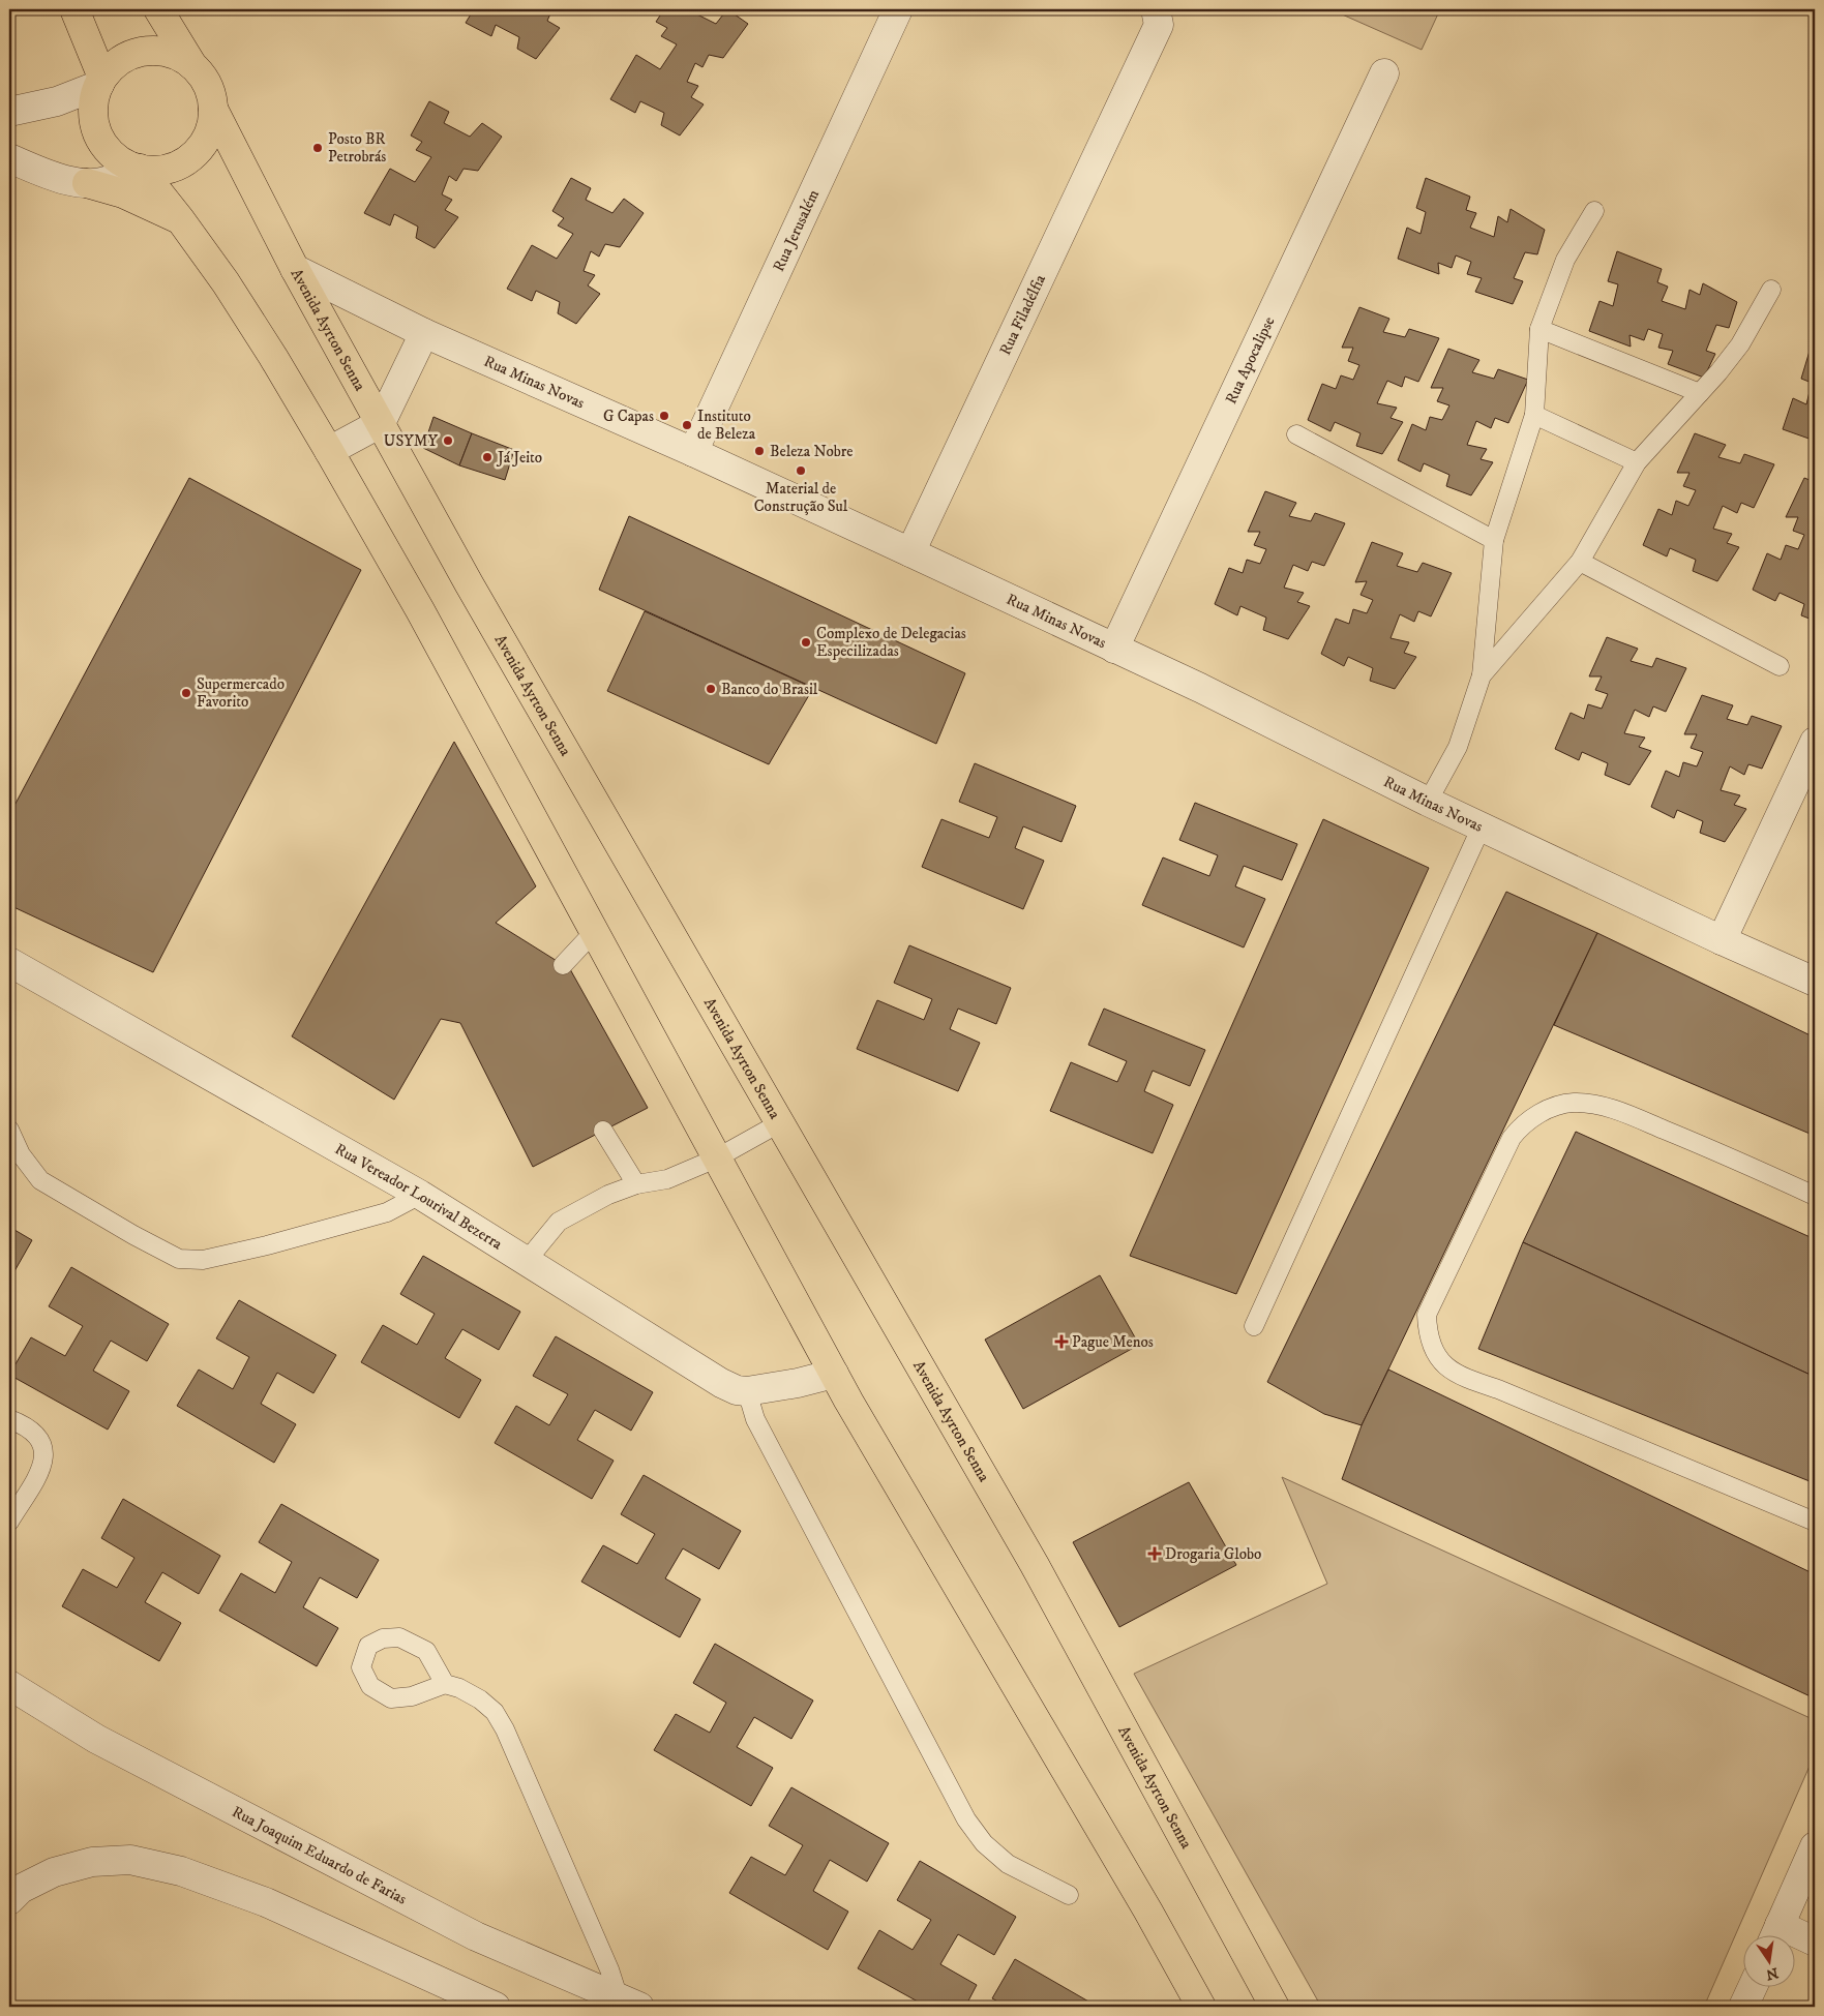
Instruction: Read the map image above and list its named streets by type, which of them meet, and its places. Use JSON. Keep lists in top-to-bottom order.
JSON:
{
  "streets": {
    "main road": ["Avenida Ayrton Senna"],
    "street": [
      "Rua Jerusalém",
      "Rua Filadélfia",
      "Rua Apocalipse",
      "Rua Minas Novas",
      "Rua Vereador Lourival Bezerra",
      "Rua Joaquim Eduardo de Farias"
    ]
  },
  "crossings": [
    ["Rua Jerusalém", "Rua Minas Novas"],
    ["Rua Filadélfia", "Rua Minas Novas"],
    ["Avenida Ayrton Senna", "Rua Minas Novas"],
    ["Rua Apocalipse", "Rua Minas Novas"]
  ],
  "places": {
    "other": [
      "Posto BR Petrobrás",
      "G Capas",
      "Instituto de Beleza",
      "USYMY",
      "Beleza Nobre",
      "Já Jeito",
      "Material de Construção Sul",
      "Complexo de Delegacias Especilizadas",
      "Banco do Brasil",
      "Supermercado Favorito"
    ],
    "health": ["Pague Menos", "Drogaria Globo"]
  },
  "north": "bottom"
}
